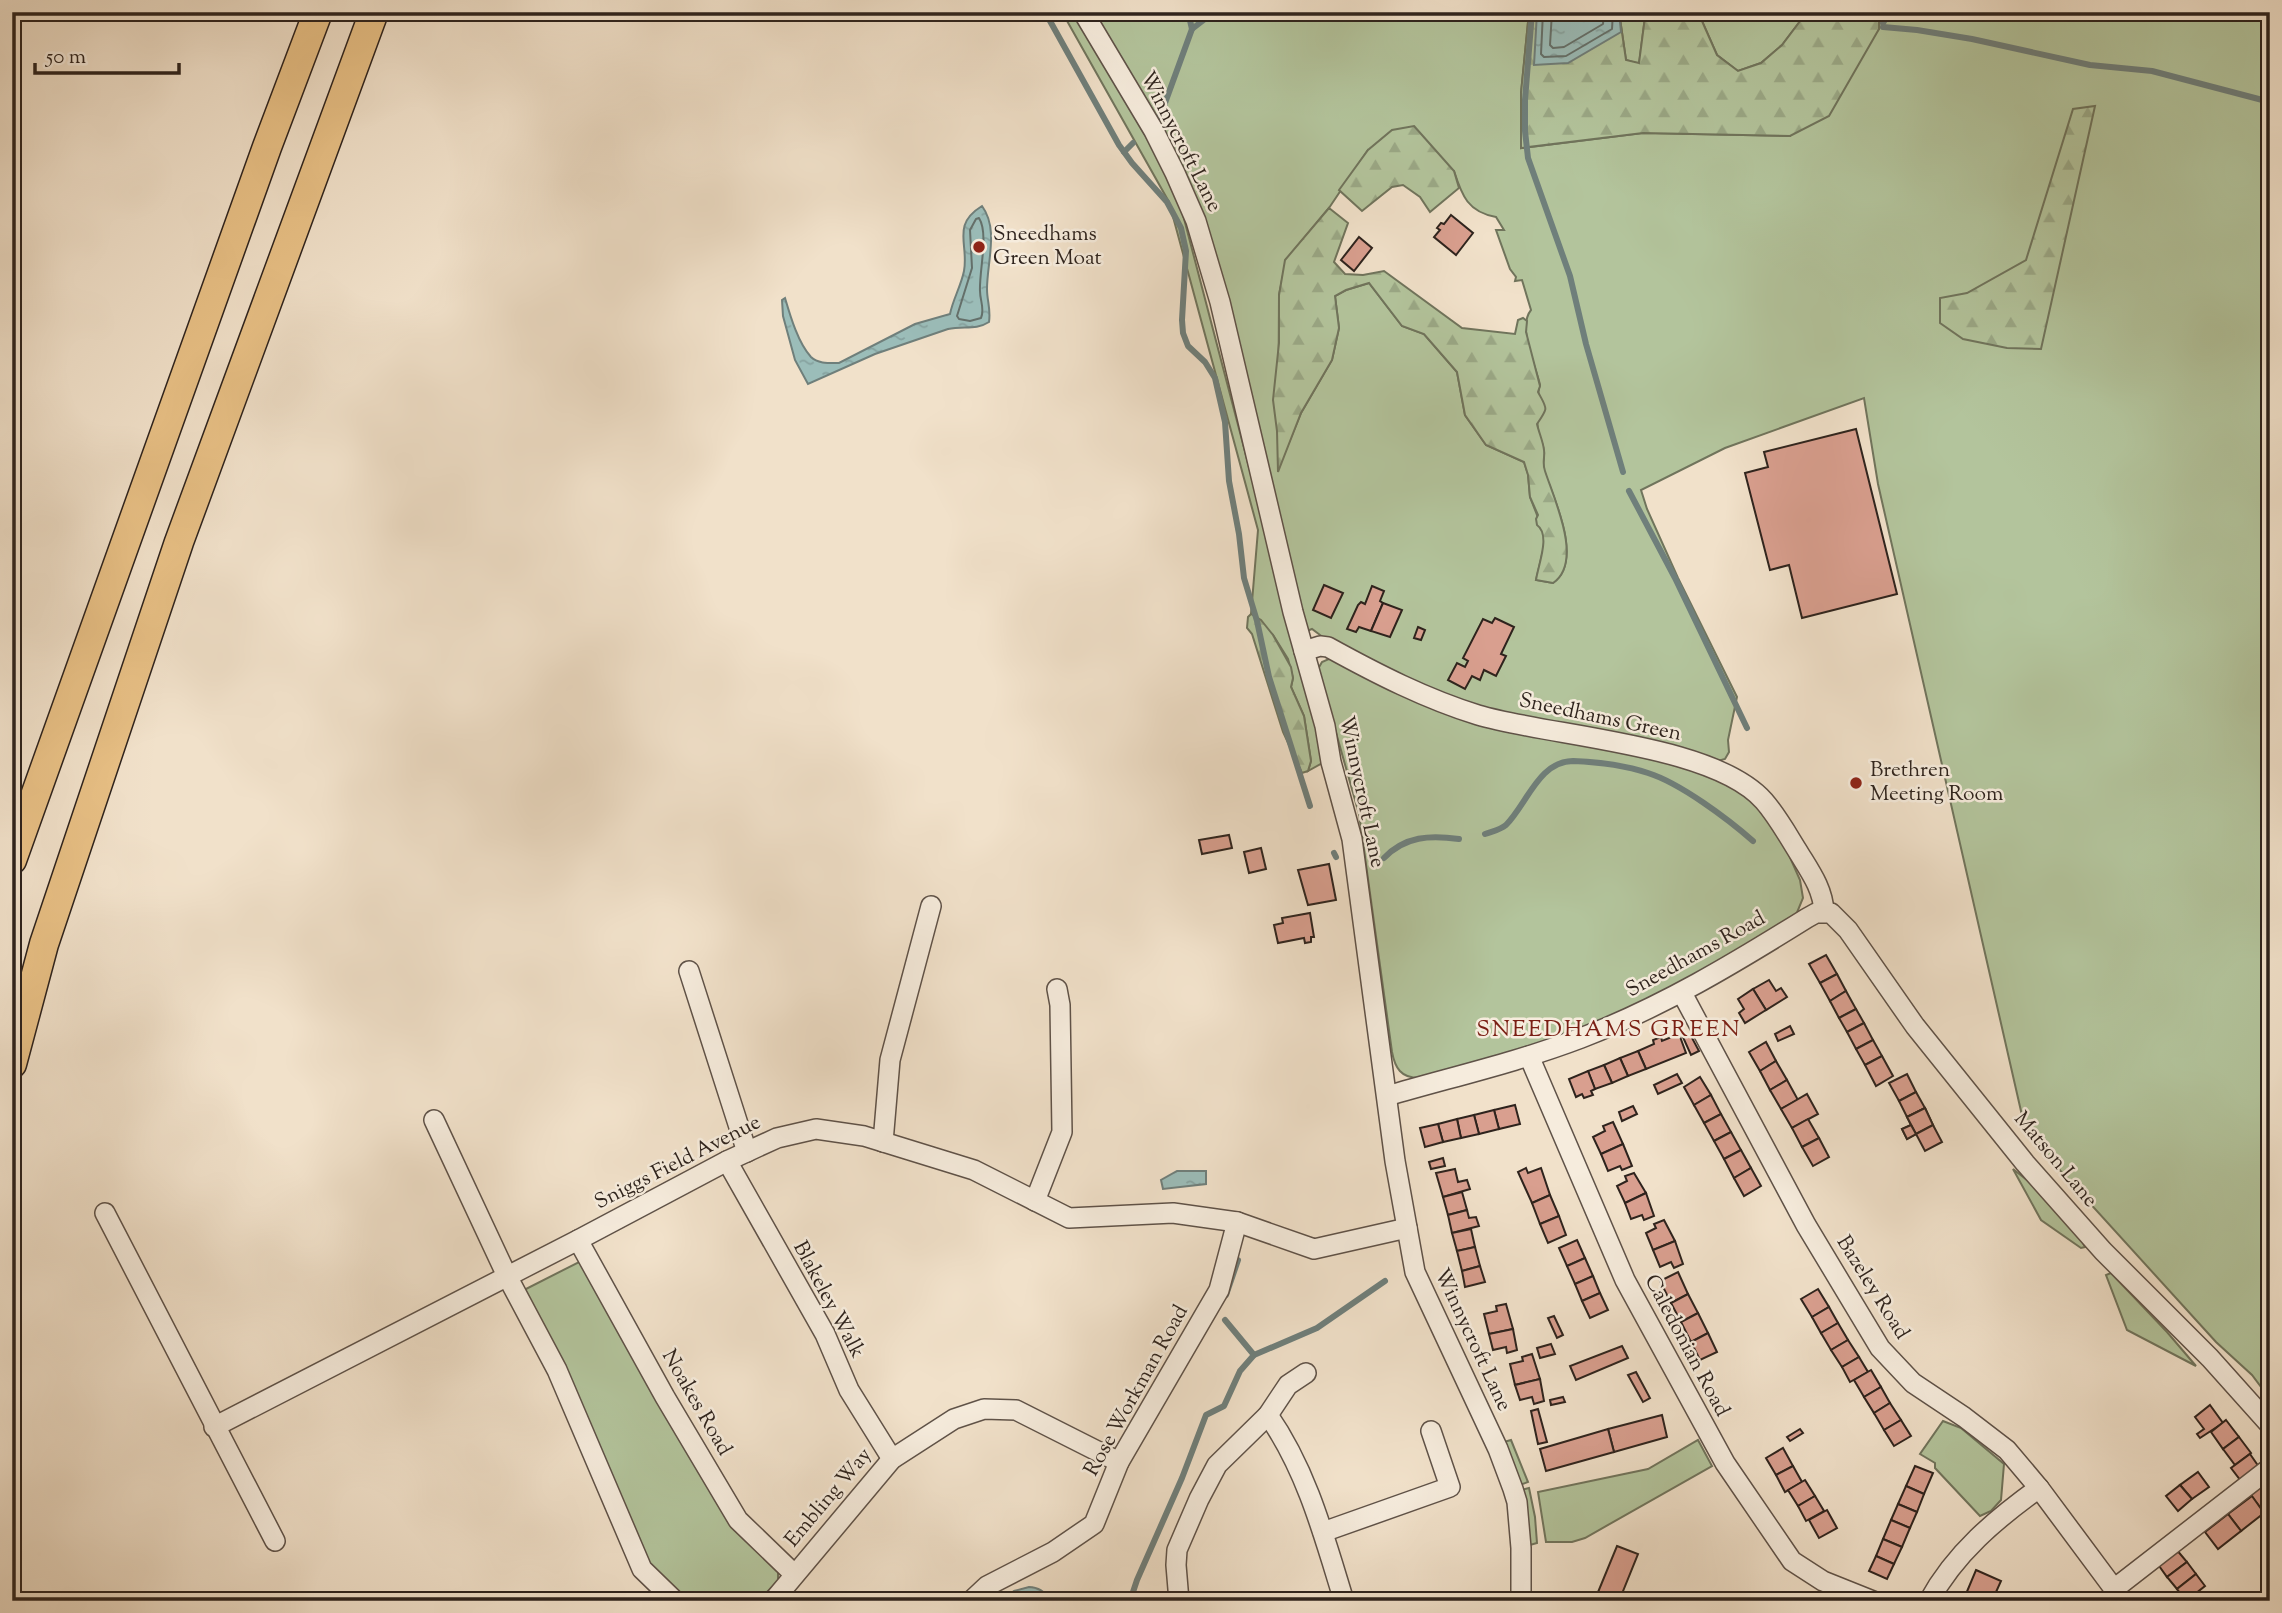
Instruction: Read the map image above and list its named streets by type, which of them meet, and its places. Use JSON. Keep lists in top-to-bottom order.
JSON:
{
  "streets": {
    "street": [
      "Winnycroft Lane",
      "Sneedhams Green",
      "Sneedhams Road",
      "Matson Lane",
      "Sniggs Field Avenue",
      "Bazeley Road",
      "Blakeley Walk",
      "Caledonian Road",
      "Rose Workman Road",
      "Noakes Road",
      "Embling Way"
    ]
  },
  "crossings": [
    ["Winnycroft Lane", "Sneedhams Green"],
    ["Winnycroft Lane", "Sneedhams Road"],
    ["Winnycroft Lane", "Sniggs Field Avenue"],
    ["Sneedhams Green", "Sneedhams Road"],
    ["Sneedhams Green", "Matson Lane"],
    ["Sneedhams Road", "Matson Lane"],
    ["Sneedhams Road", "Bazeley Road"],
    ["Sneedhams Road", "Caledonian Road"],
    ["Sniggs Field Avenue", "Blakeley Walk"],
    ["Sniggs Field Avenue", "Rose Workman Road"],
    ["Sniggs Field Avenue", "Noakes Road"],
    ["Blakeley Walk", "Embling Way"],
    ["Rose Workman Road", "Embling Way"],
    ["Noakes Road", "Embling Way"]
  ],
  "districts": ["SNEEDHAMS GREEN"],
  "places": ["Sneedhams Green Moat", "Brethren Meeting Room"],
  "scale_bar": "50 m"
}
